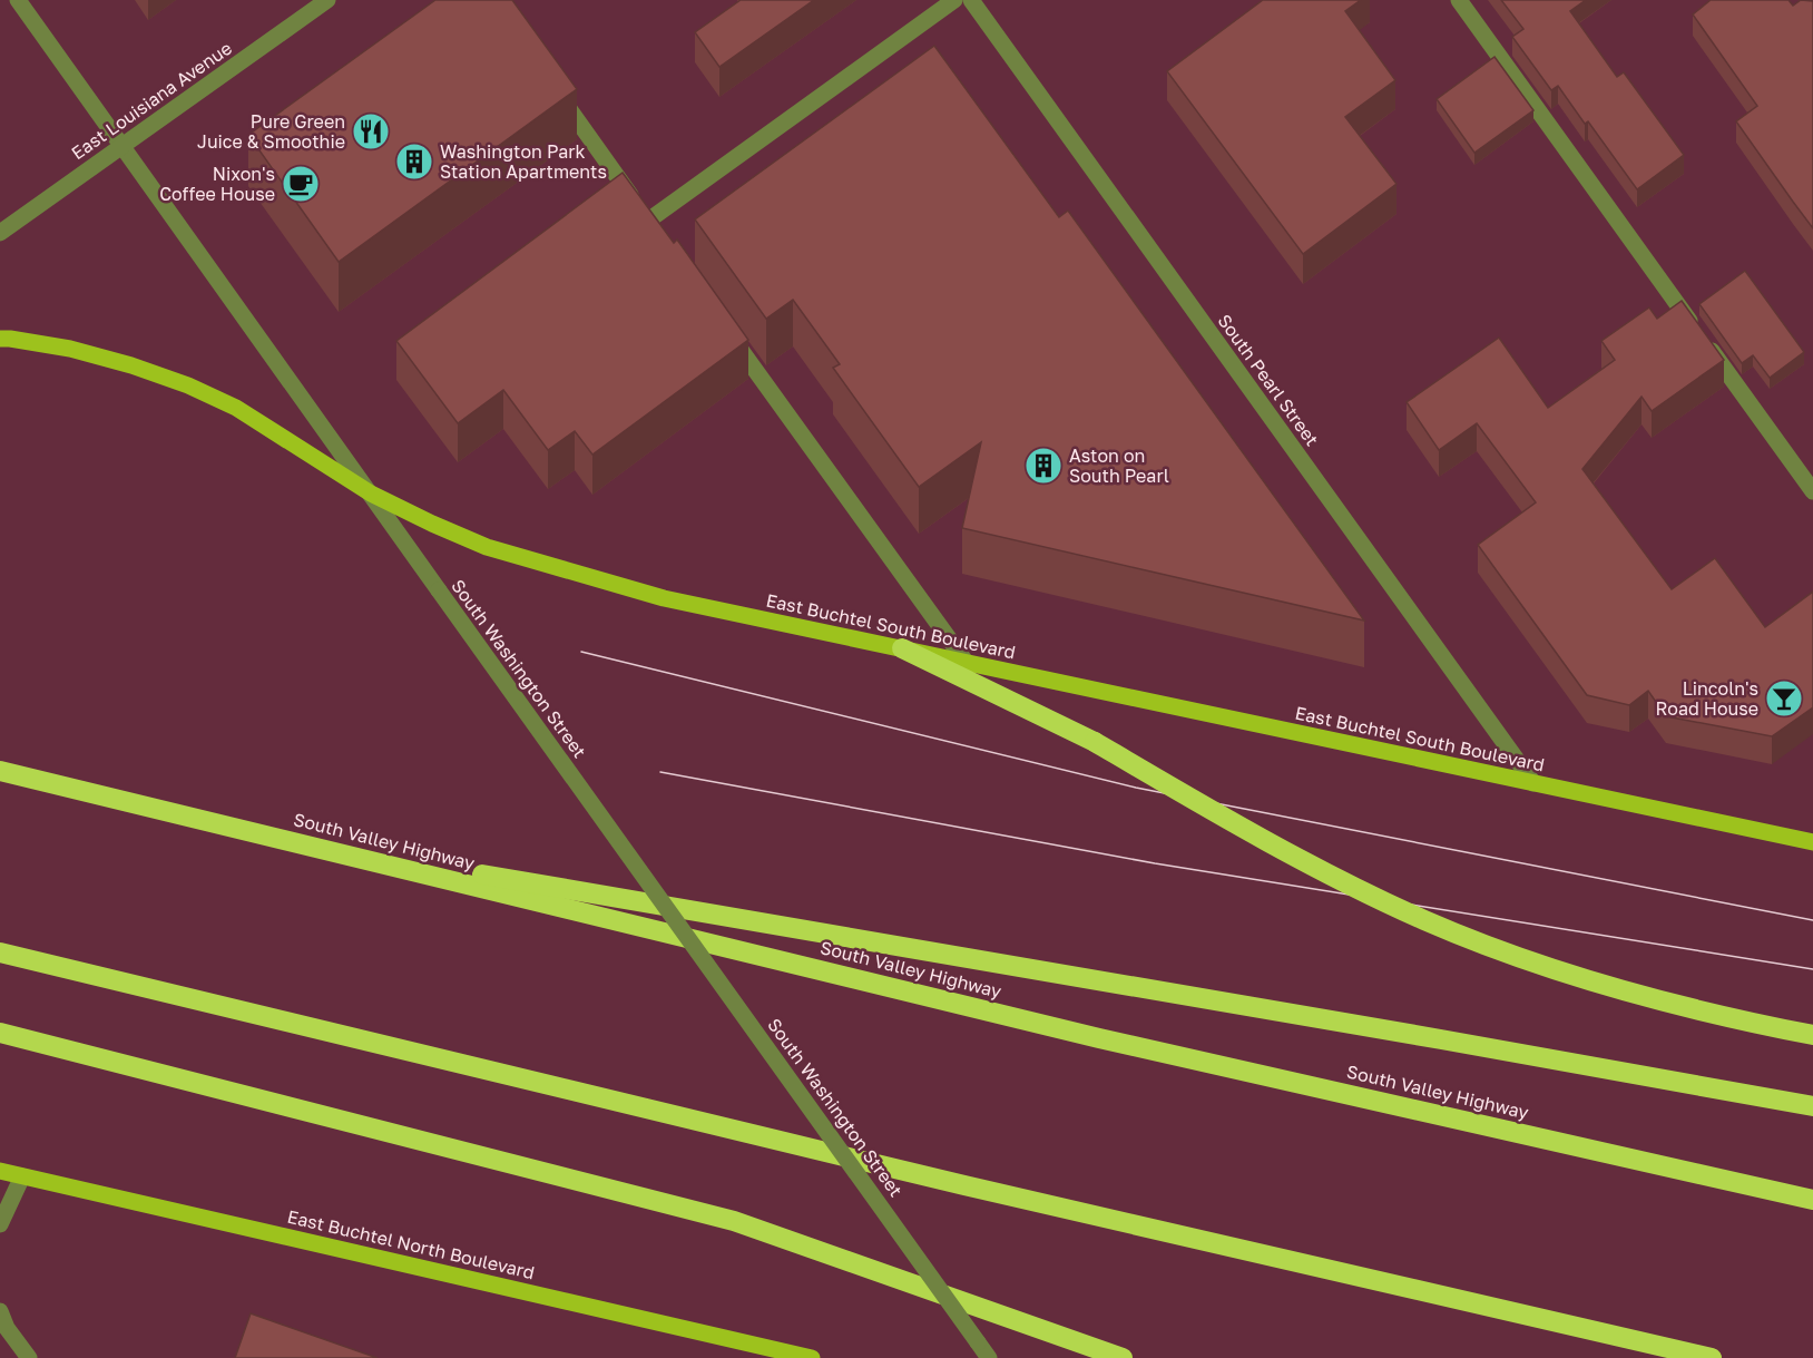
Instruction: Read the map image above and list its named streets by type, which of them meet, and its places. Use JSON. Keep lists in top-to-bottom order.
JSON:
{
  "streets": {
    "highway": ["South Valley Highway"],
    "main road": ["East Buchtel South Boulevard", "East Buchtel North Boulevard"],
    "street": ["East Louisiana Avenue", "South Pearl Street", "South Washington Street"]
  },
  "crossings": [
    ["East Louisiana Avenue", "South Washington Street"],
    ["South Pearl Street", "East Buchtel South Boulevard"],
    ["East Buchtel South Boulevard", "South Washington Street"]
  ],
  "places": {
    "restaurant": ["Pure Green Juice & Smoothie"],
    "building": ["Washington Park Station Apartments", "Aston on South Pearl"],
    "cafe": ["Nixon's Coffee House"],
    "bar": ["Lincoln's Road House"]
  }
}
